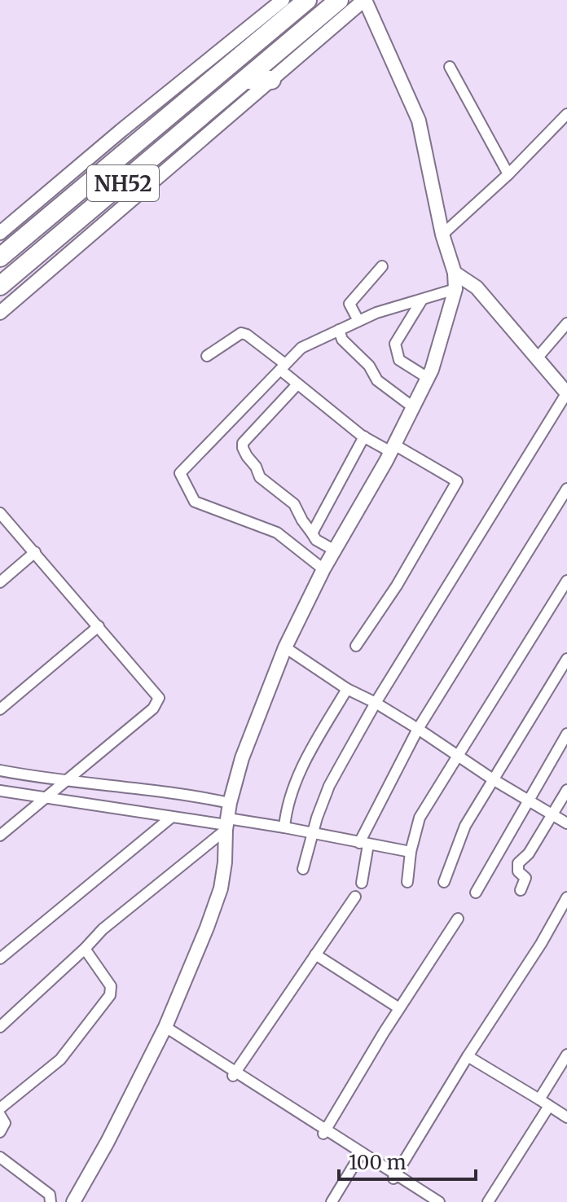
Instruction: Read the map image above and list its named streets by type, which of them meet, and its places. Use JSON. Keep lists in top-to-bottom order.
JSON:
{
  "streets": {
    "highway": ["NH52"]
  },
  "scale_bar": "100 m"
}
